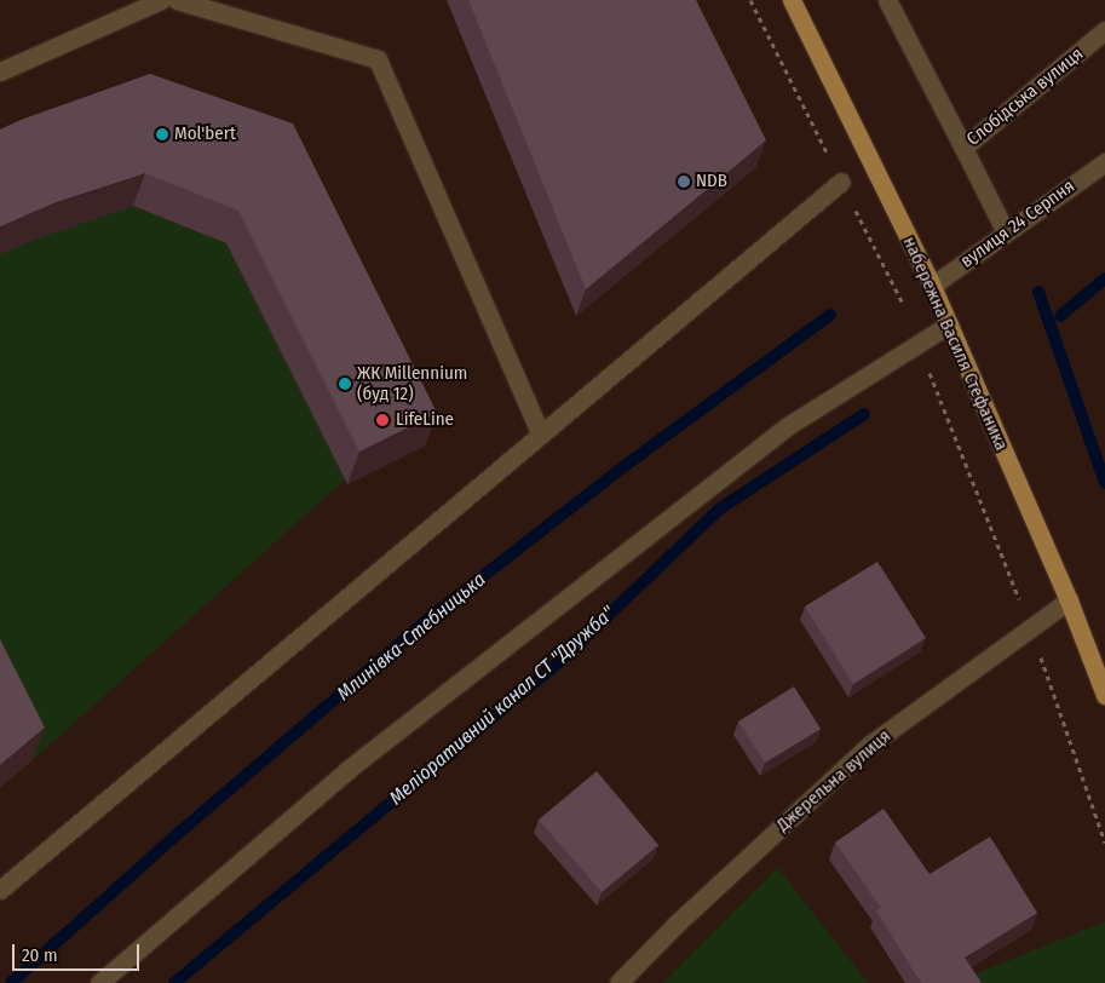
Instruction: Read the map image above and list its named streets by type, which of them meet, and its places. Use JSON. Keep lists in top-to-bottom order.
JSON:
{
  "streets": {
    "main road": ["набережна Василя Стефаника"],
    "street": ["Слобідська вулиця", "вулиця 24 Серпня", "Джерельна вулиця"]
  },
  "crossings": [
    ["Слобідська вулиця", "вулиця 24 Серпня"],
    ["вулиця 24 Серпня", "набережна Василя Стефаника"],
    ["набережна Василя Стефаника", "Джерельна вулиця"]
  ],
  "water": ["Млинівка-Стебницька", "Меліоративний канал СТ \"Дружба\""],
  "places": [
    "Mol'bert",
    "NDB",
    "ЖК Millennium (буд 12)",
    "LifeLine"
  ],
  "scale_bar": "20 m"
}
